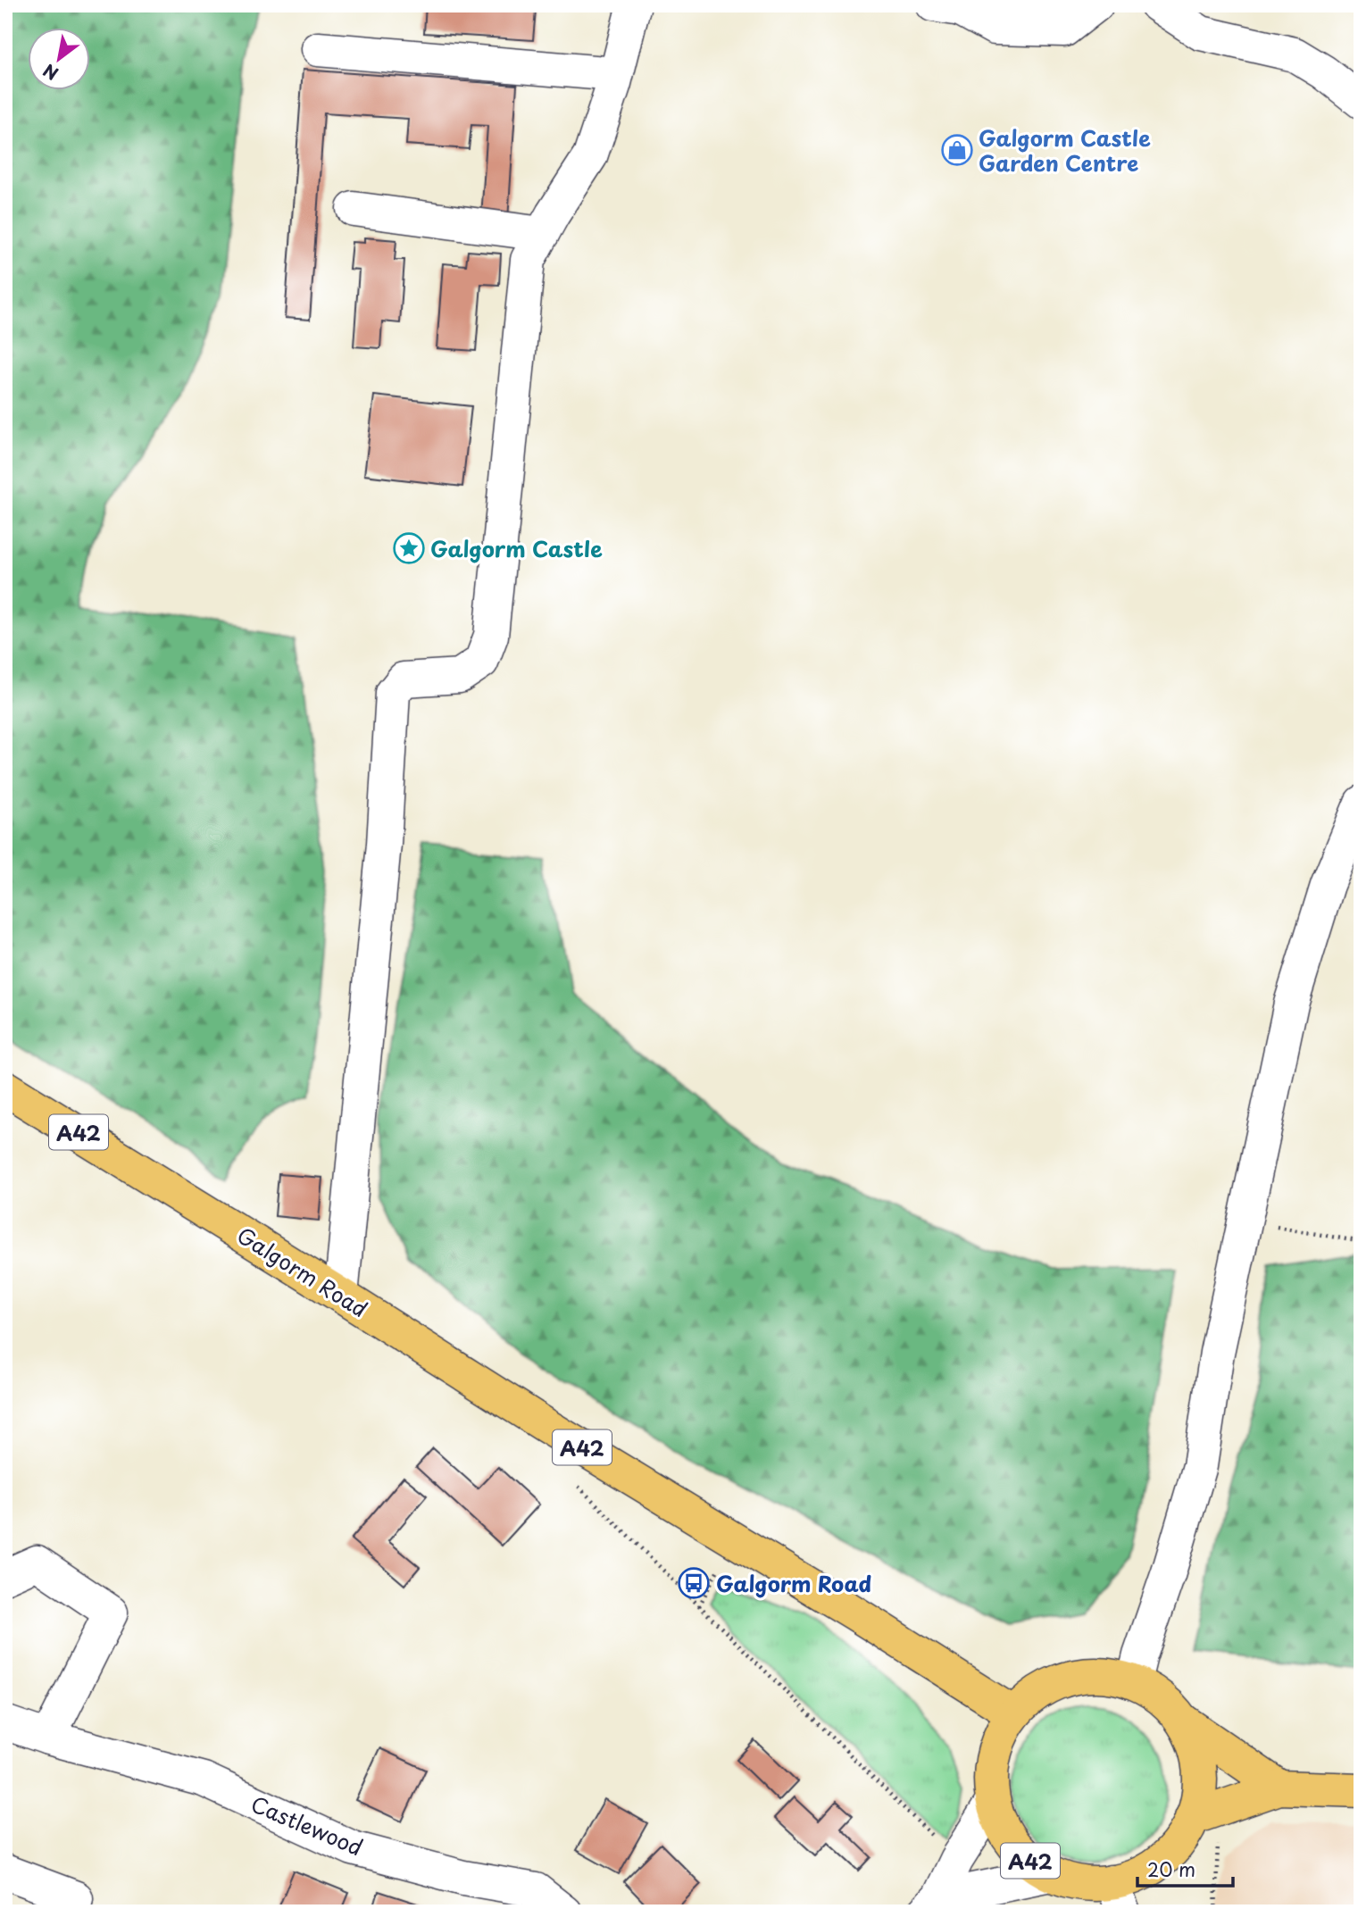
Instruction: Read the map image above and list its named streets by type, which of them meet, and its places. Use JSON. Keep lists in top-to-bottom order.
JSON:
{
  "streets": {
    "main road": ["A42", "Galgorm Road"],
    "street": ["Castlewood"]
  },
  "crossings": [
    ["A42", "Galgorm Road"]
  ],
  "places": {
    "shop": ["Galgorm Castle Garden Centre"],
    "place": ["Galgorm Castle"],
    "bus stop": ["Galgorm Road"]
  },
  "scale_bar": "20 m",
  "north": "bottom left"
}
